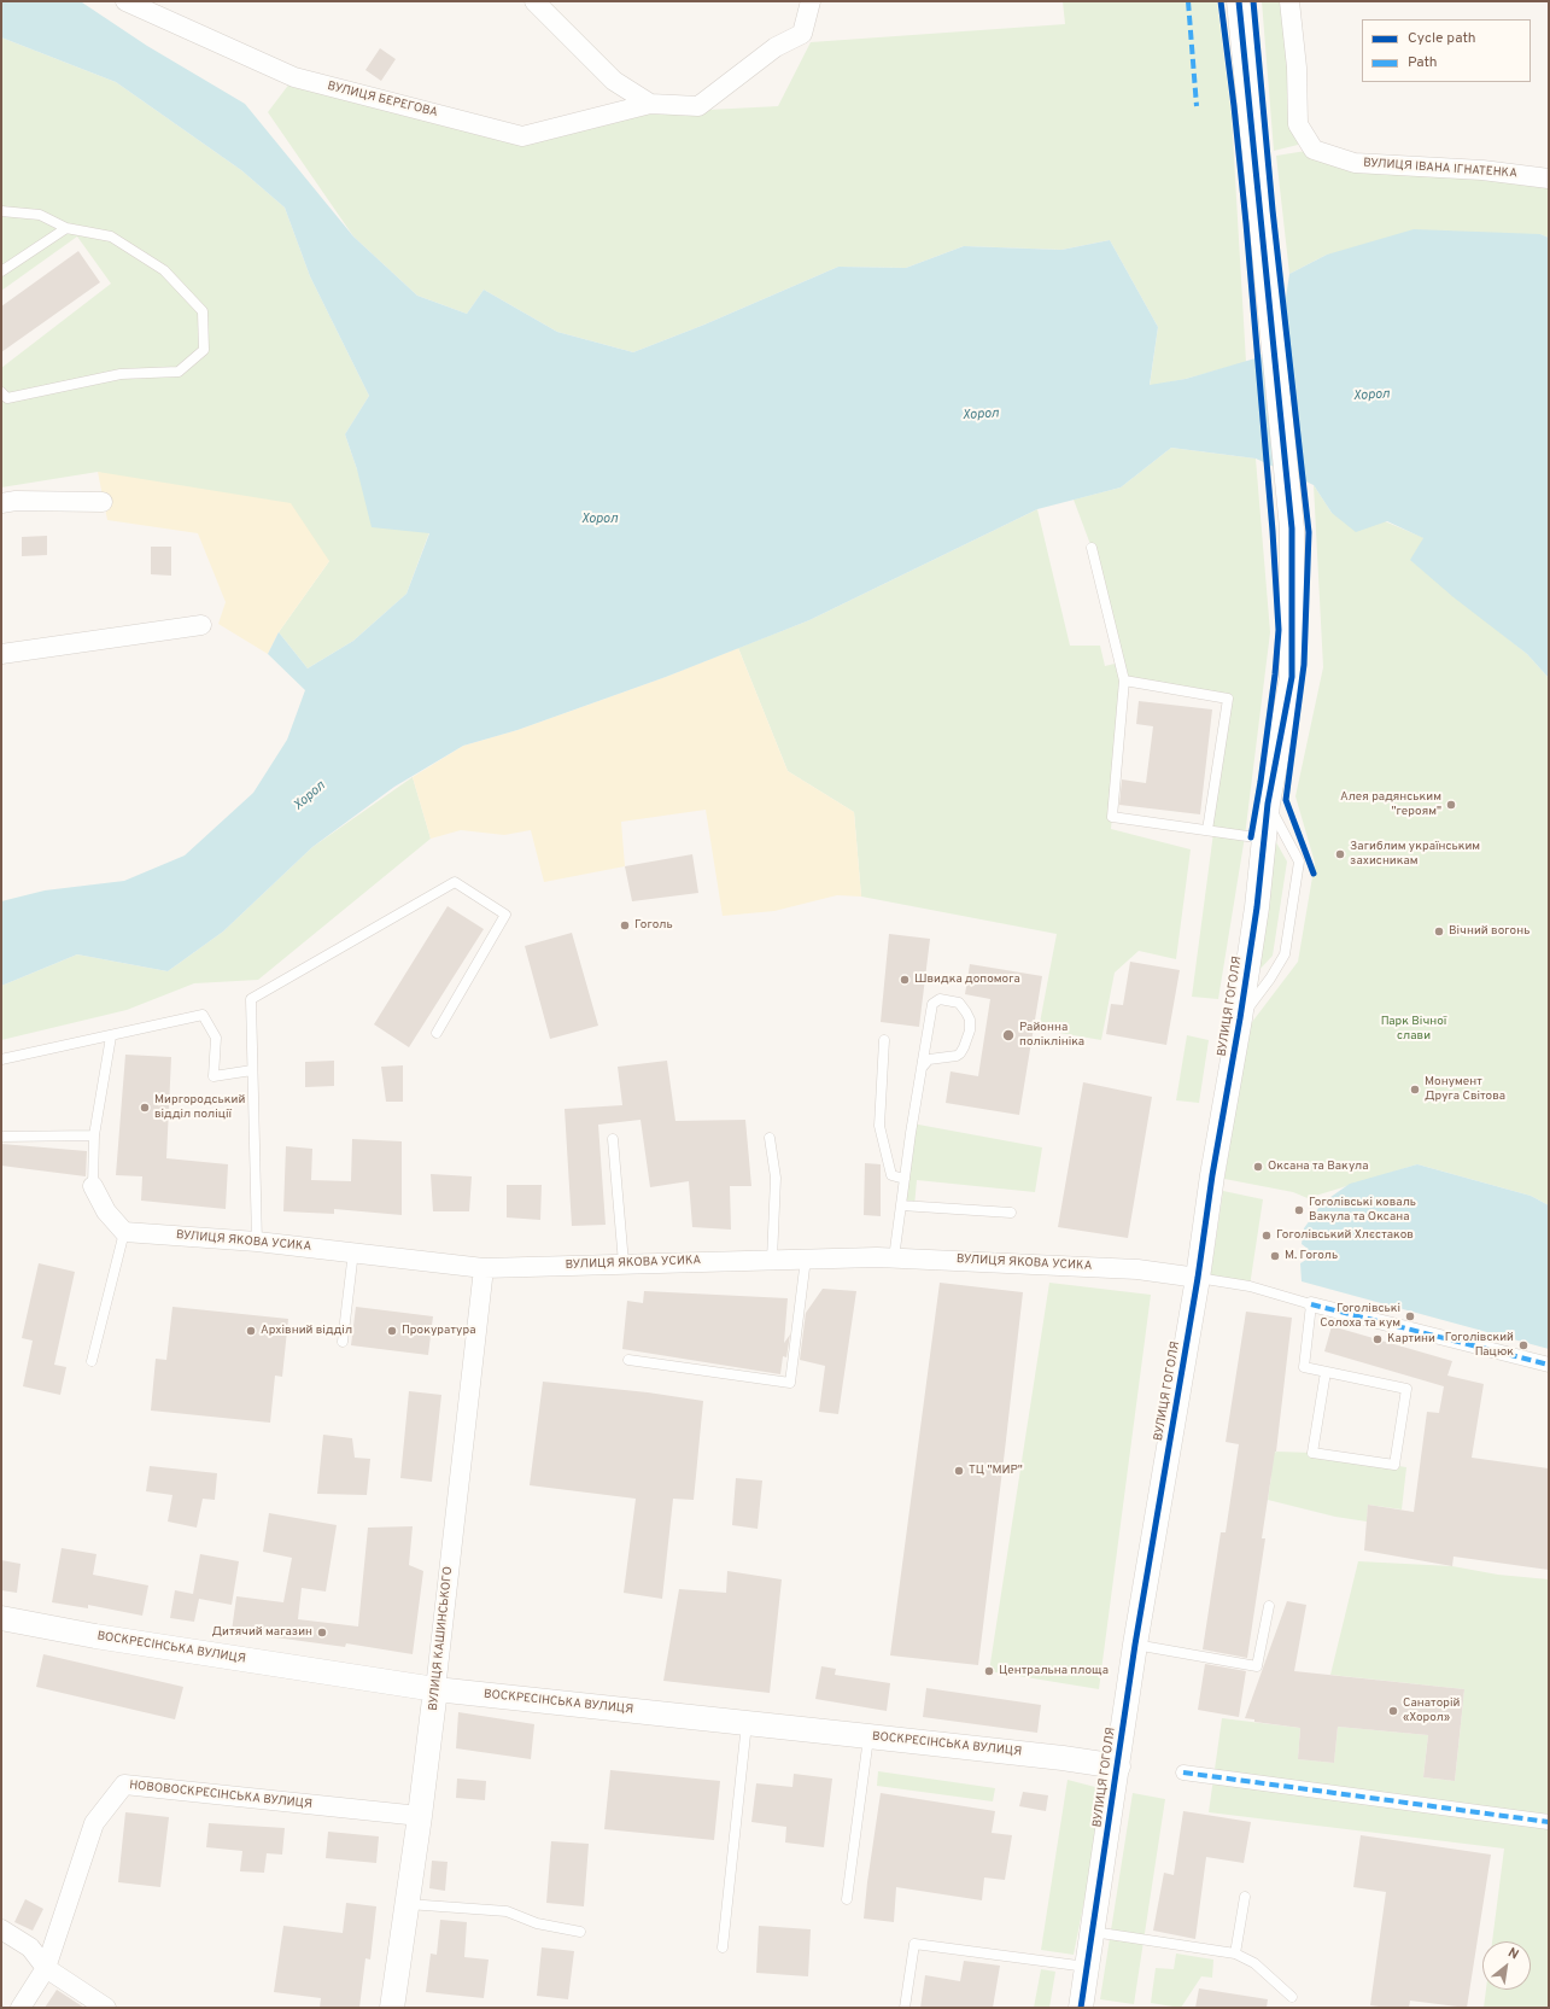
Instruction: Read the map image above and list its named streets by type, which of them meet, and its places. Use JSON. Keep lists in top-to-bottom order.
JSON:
{
  "streets": {
    "street": [
      "ВУЛИЦЯ БЕРЕГОВА",
      "ВУЛИЦЯ ІВАНА ІГНАТЕНКА",
      "ВУЛИЦЯ ГОГОЛЯ",
      "ВУЛИЦЯ ЯКОВА УСИКА",
      "ВУЛИЦЯ КАШИНСЬКОГО",
      "ВОСКРЕСІНСЬКА ВУЛИЦЯ",
      "НОВОВОСКРЕСІНСЬКА ВУЛИЦЯ"
    ]
  },
  "crossings": [
    ["ВУЛИЦЯ ГОГОЛЯ", "ВУЛИЦЯ ЯКОВА УСИКА"],
    ["ВУЛИЦЯ ГОГОЛЯ", "ВОСКРЕСІНСЬКА ВУЛИЦЯ"],
    ["ВУЛИЦЯ ЯКОВА УСИКА", "ВУЛИЦЯ КАШИНСЬКОГО"],
    ["ВУЛИЦЯ КАШИНСЬКОГО", "ВОСКРЕСІНСЬКА ВУЛИЦЯ"],
    ["ВУЛИЦЯ КАШИНСЬКОГО", "НОВОВОСКРЕСІНСЬКА ВУЛИЦЯ"]
  ],
  "water": ["Хорол"],
  "parks": ["Парк Вічної слави"],
  "places": [
    "Алея радянським \"героям\"",
    "Загиблим українським захисникам",
    "Гоголь",
    "Вічний вогонь",
    "Швидка допомога",
    "Районна поліклініка",
    "Монумент Друга Світова",
    "Миргородський відділ поліції",
    "Оксана та Вакула",
    "Гоголівські коваль Вакула та Оксана",
    "Гоголівський Хлєстаков",
    "М. Гоголь",
    "Гоголівські Солоха та кум",
    "Архівний відділ",
    "Прокуратура",
    "Картини",
    "Гоголівский Пацюк",
    "ТЦ \"МИР\"",
    "Дитячий магазин",
    "Центральна площа",
    "Санаторій «Хорол»"
  ],
  "legend": ["Cycle path", "Path"],
  "north": "top right"
}
